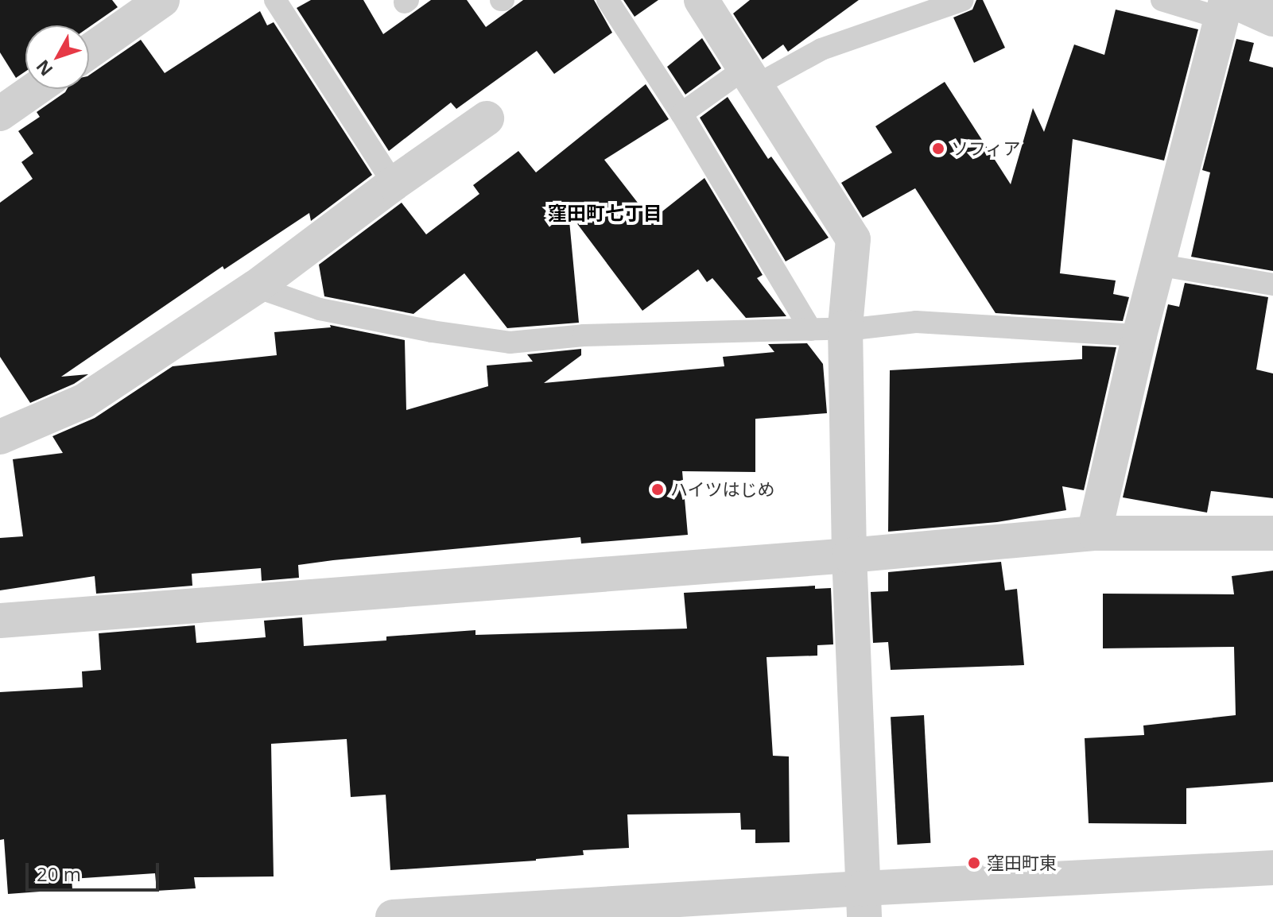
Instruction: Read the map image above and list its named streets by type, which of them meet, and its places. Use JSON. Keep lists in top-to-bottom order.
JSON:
{
  "districts": ["窪田町七丁目"],
  "places": ["ソフィア", "ハイツはじめ", "窪田町東"],
  "scale_bar": "20 m",
  "north": "bottom left"
}
